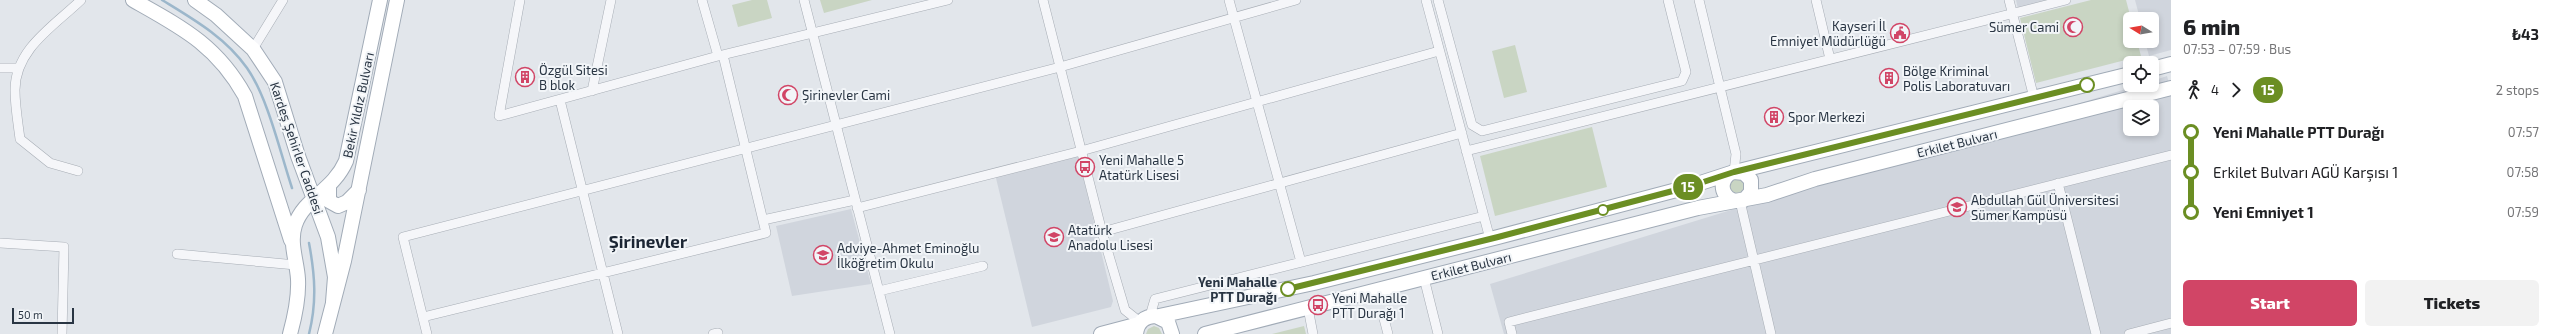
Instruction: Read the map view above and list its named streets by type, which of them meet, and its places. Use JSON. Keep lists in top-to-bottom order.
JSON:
{
  "streets": {
    "main road": ["Bekir Yıldız Bulvarı", "Erkilet Bulvarı", "Kardeş Şehirler Caddesi"]
  },
  "crossings": [
    ["Bekir Yıldız Bulvarı", "Kardeş Şehirler Caddesi"]
  ],
  "districts": ["Şirinevler"],
  "places": {
    "mosque": ["Sümer Cami", "Şirinevler Cami"],
    "public building": ["Kayseri İl Emniyet Müdürlüğü"],
    "building": ["Özgül Sitesi B blok", "Bölge Kriminal Polis Laboratuvarı", "Spor Merkezi"],
    "bus stop": ["Yeni Mahalle 5 Atatürk Lisesi", "Yeni Mahalle PTT Durağı 1"],
    "school or university": ["Abdullah Gül Üniversitesi Sümer Kampüsü", "Atatürk Anadolu Lisesi", "Adviye-Ahmet Eminoğlu İlköğretim Okulu"],
    "other": ["Yeni Mahalle PTT Durağı"]
  },
  "lines": ["bus line 15"],
  "scale_bar": "50 m",
  "north": "left",
  "page": {
    "on_map": "15",
    "heading": ["6 min", "07:53 – 07:59 · Bus", "₺43"],
    "legs": ["4", "15", "2 stops"],
    "list": [
      {
        "name": "Yeni Mahalle PTT Durağı",
        "value": "07:57"
      },
      {
        "name": "Erkilet Bulvarı AGÜ Karşısı 1",
        "value": "07:58"
      },
      {
        "name": "Yeni Emniyet 1",
        "value": "07:59"
      }
    ],
    "buttons": ["Start", "Tickets"],
    "scale": "50 m"
  }
}
